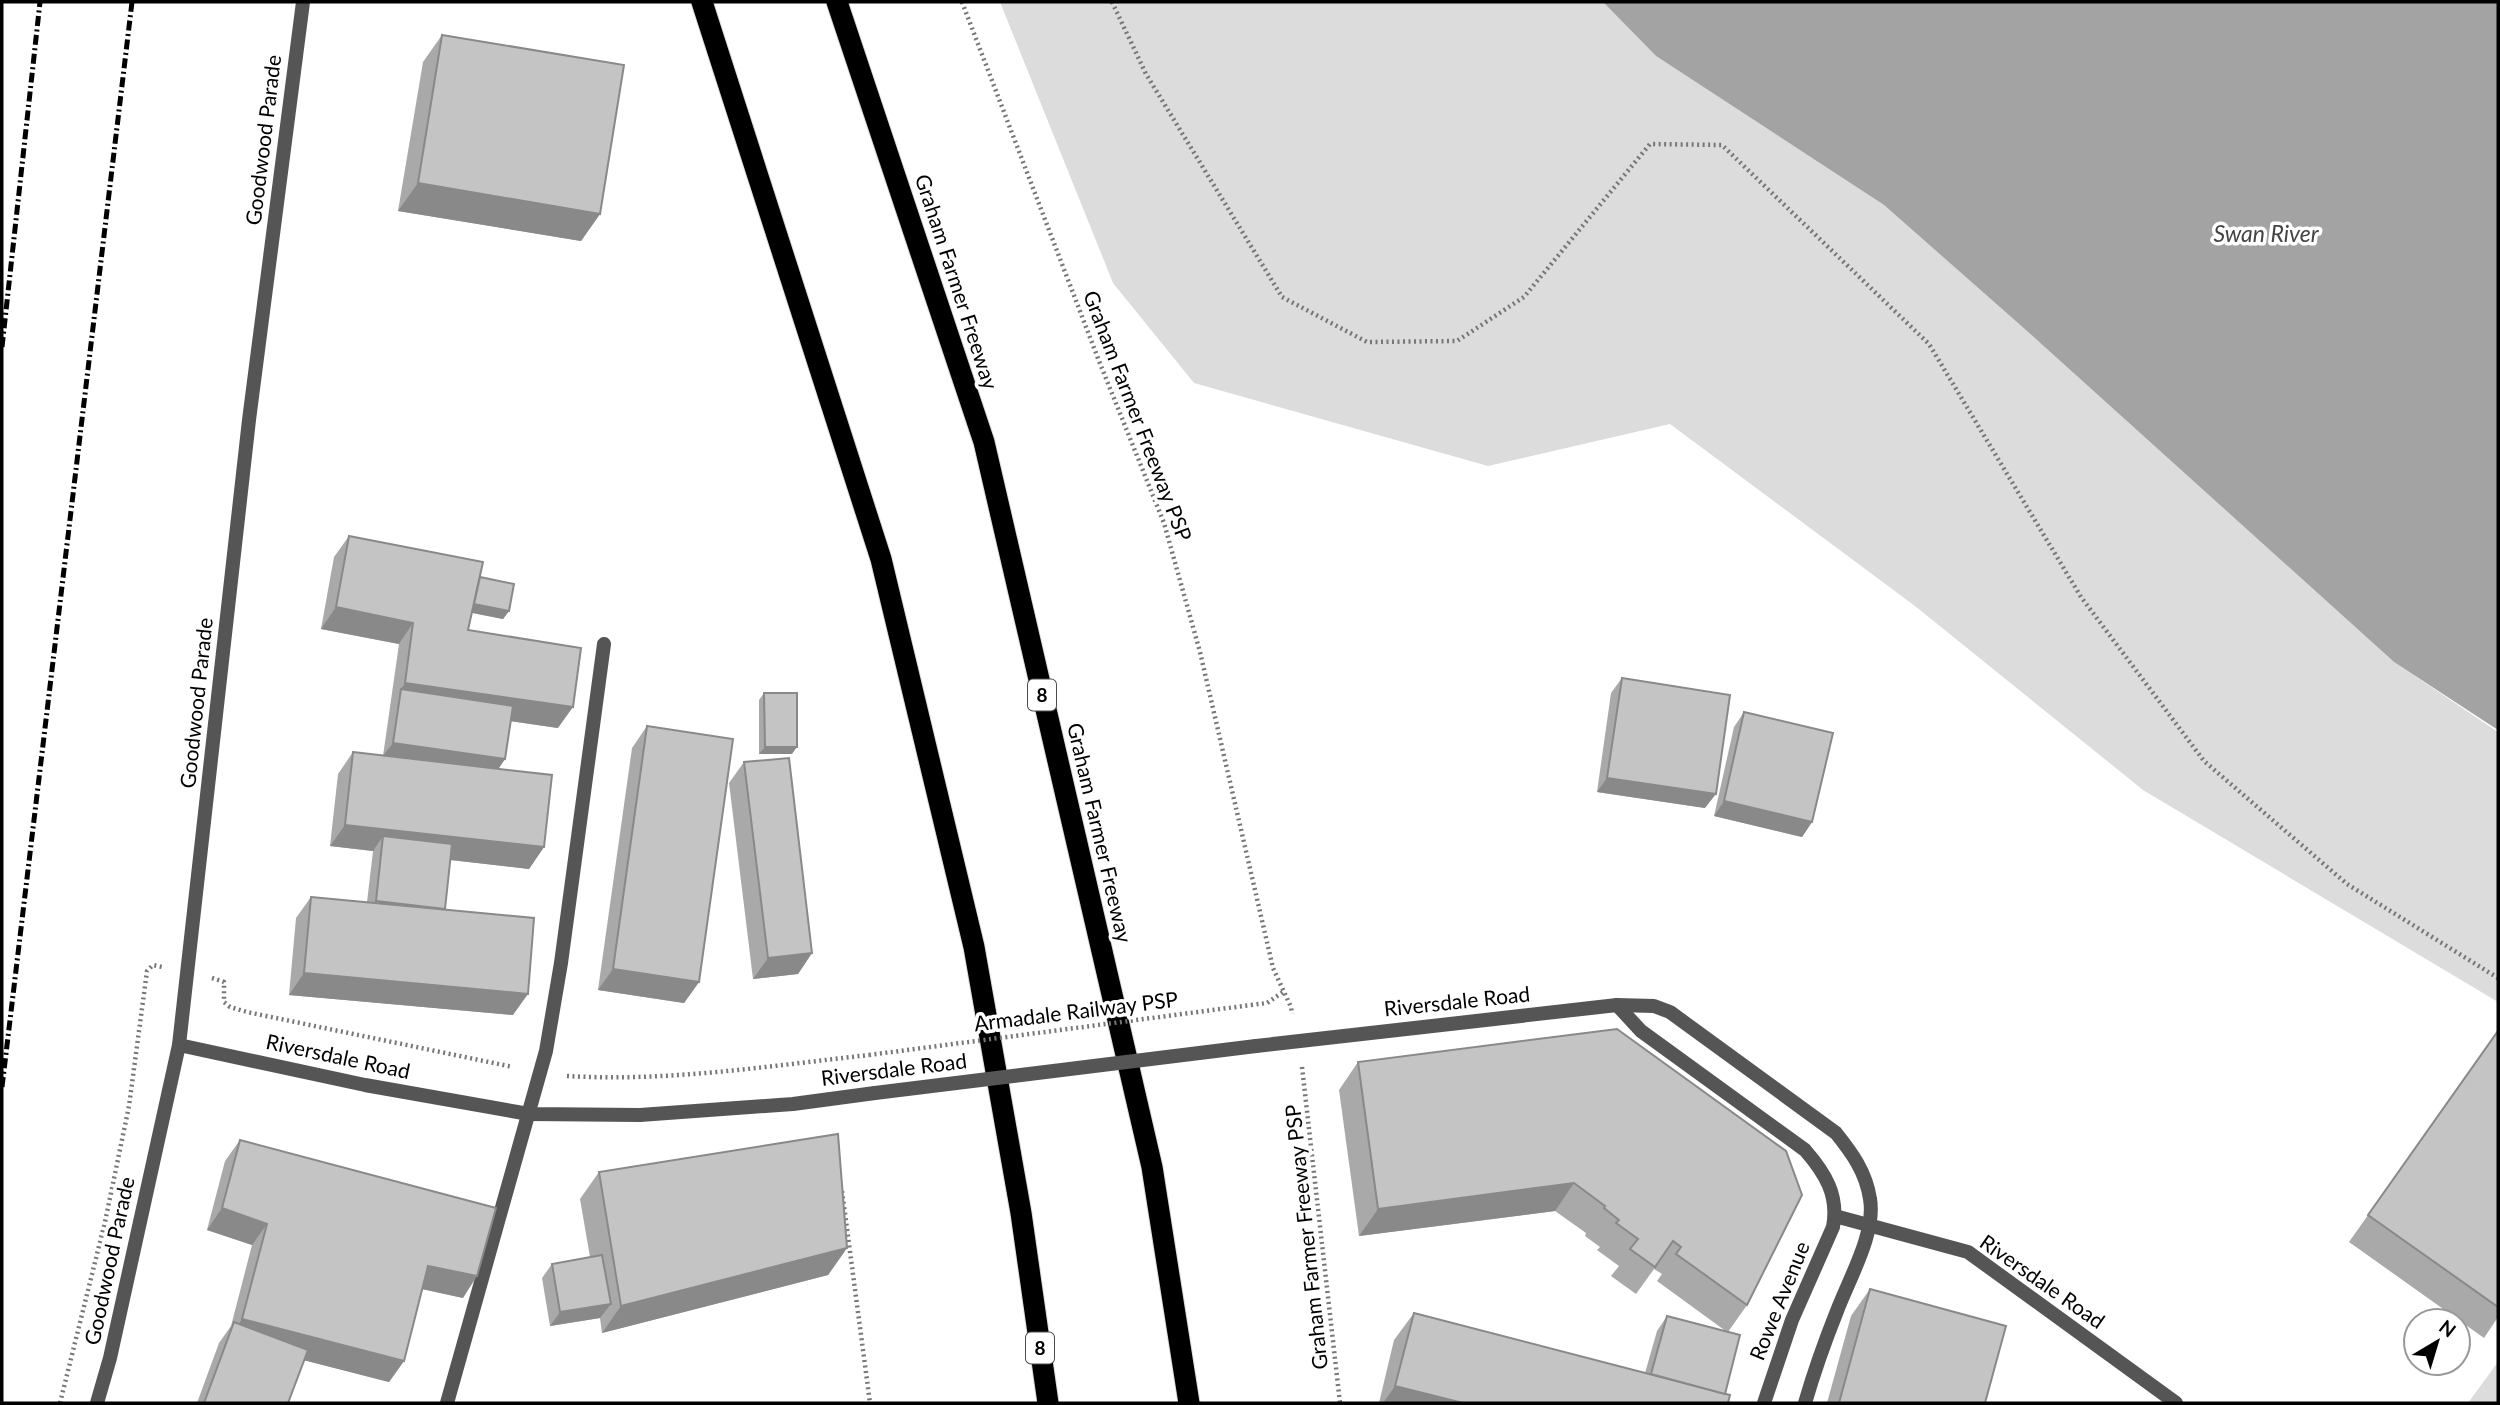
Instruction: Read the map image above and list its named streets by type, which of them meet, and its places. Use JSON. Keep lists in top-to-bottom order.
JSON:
{
  "streets": {
    "highway": ["Graham Farmer Freeway", "8"],
    "street": ["Goodwood Parade", "Riversdale Road", "Rowe Avenue"],
    "path": ["Graham Farmer Freeway PSP", "Armadale Railway PSP"]
  },
  "crossings": [
    ["Goodwood Parade", "Riversdale Road"],
    ["Graham Farmer Freeway PSP", "Armadale Railway PSP"],
    ["Riversdale Road", "Rowe Avenue"]
  ],
  "water": ["Swan River"],
  "north": "top right"
}
